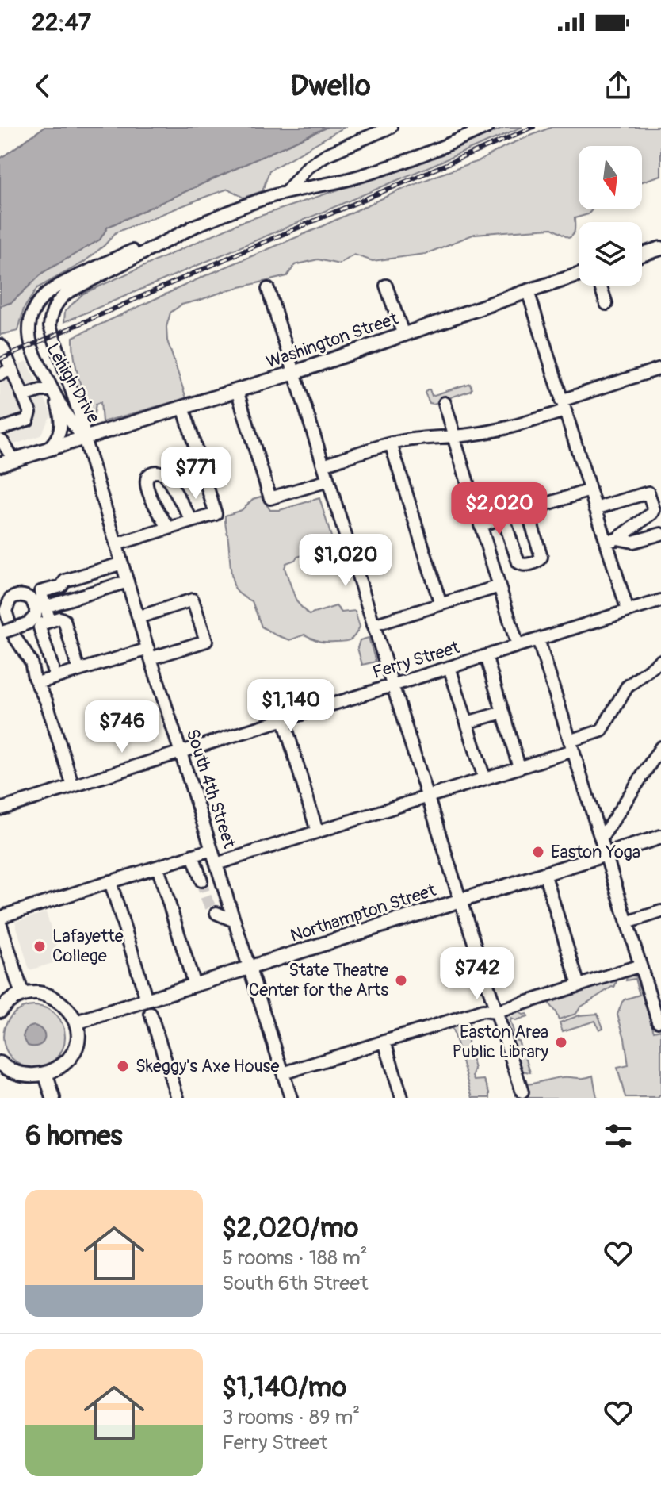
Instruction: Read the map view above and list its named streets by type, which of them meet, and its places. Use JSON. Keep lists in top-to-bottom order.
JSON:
{
  "streets": {
    "main road": ["Washington Street", "Northampton Street"],
    "street": ["Lehigh Drive", "Ferry Street", "South 4th Street"]
  },
  "crossings": [
    ["Washington Street", "Lehigh Drive"],
    ["Washington Street", "South 4th Street"],
    ["Lehigh Drive", "South 4th Street"],
    ["Ferry Street", "South 4th Street"],
    ["South 4th Street", "Northampton Street"]
  ],
  "places": [
    "Easton Yoga",
    "Lafayette College",
    "State Theatre Center for the Arts",
    "Easton Area Public Library",
    "Skeggy's Axe House"
  ],
  "north": "bottom",
  "page": {
    "status": "22:47",
    "header": "Dwello",
    "price": [
      "$771",
      "$2,020",
      "$1,020",
      "$1,140",
      "$746",
      "$742"
    ],
    "heading": "6 homes",
    "list": [
      {
        "name": "$2,020/mo",
        "note": "5 rooms · 188 m² · South 6th Street"
      },
      {
        "name": "$1,140/mo",
        "note": "3 rooms · 89 m² · Ferry Street"
      }
    ]
  }
}
